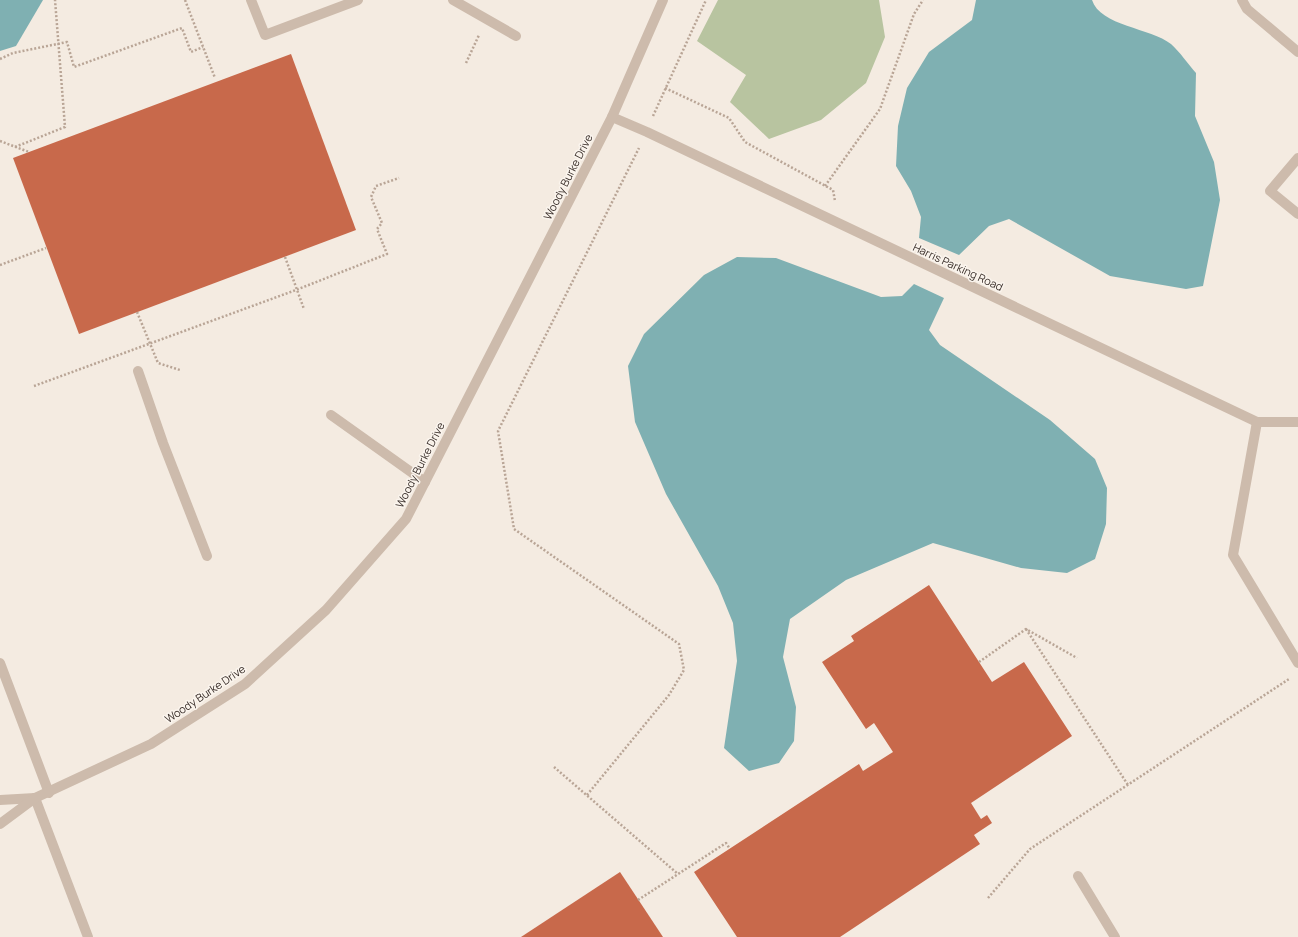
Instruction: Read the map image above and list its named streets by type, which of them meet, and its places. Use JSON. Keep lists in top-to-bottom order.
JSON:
{
  "streets": {
    "street": ["Woody Burke Drive", "Harris Parking Road"]
  },
  "crossings": [
    ["Woody Burke Drive", "Harris Parking Road"]
  ]
}
